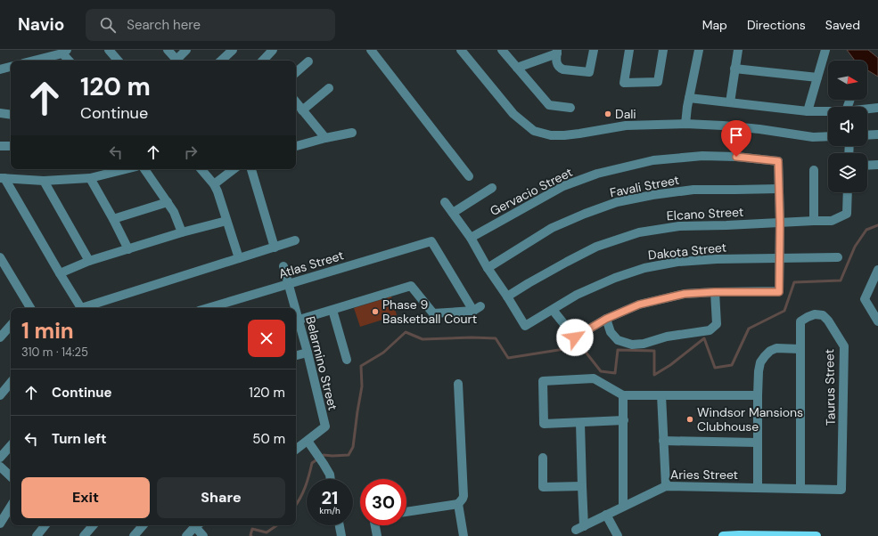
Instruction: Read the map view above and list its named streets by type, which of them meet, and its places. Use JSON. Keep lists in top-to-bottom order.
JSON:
{
  "streets": {
    "street": [
      "Favali Street",
      "Gervacio Street",
      "Elcano Street",
      "Dakota Street",
      "Atlas Street",
      "Belarmino Street",
      "Taurus Street",
      "Aries Street"
    ]
  },
  "crossings": [
    ["Favali Street", "Gervacio Street"],
    ["Gervacio Street", "Elcano Street"],
    ["Gervacio Street", "Dakota Street"],
    ["Elcano Street", "Dakota Street"],
    ["Atlas Street", "Belarmino Street"],
    ["Taurus Street", "Aries Street"]
  ],
  "places": ["Dali", "Phase 9 Basketball Court", "Windsor Mansions Clubhouse"],
  "north": "right",
  "page": {
    "header": "Navio",
    "search": "Search here",
    "nav": ["Map", "Directions", "Saved"],
    "turn": ["120 m", "Continue"],
    "heading": ["1 min", "310 m · 14:25"],
    "list": [
      {
        "name": "Continue",
        "value": "120 m"
      },
      {
        "name": "Turn left",
        "value": "50 m"
      }
    ],
    "buttons": ["Exit", "Share"],
    "speed": "21 km/h",
    "limit": "30"
  }
}
